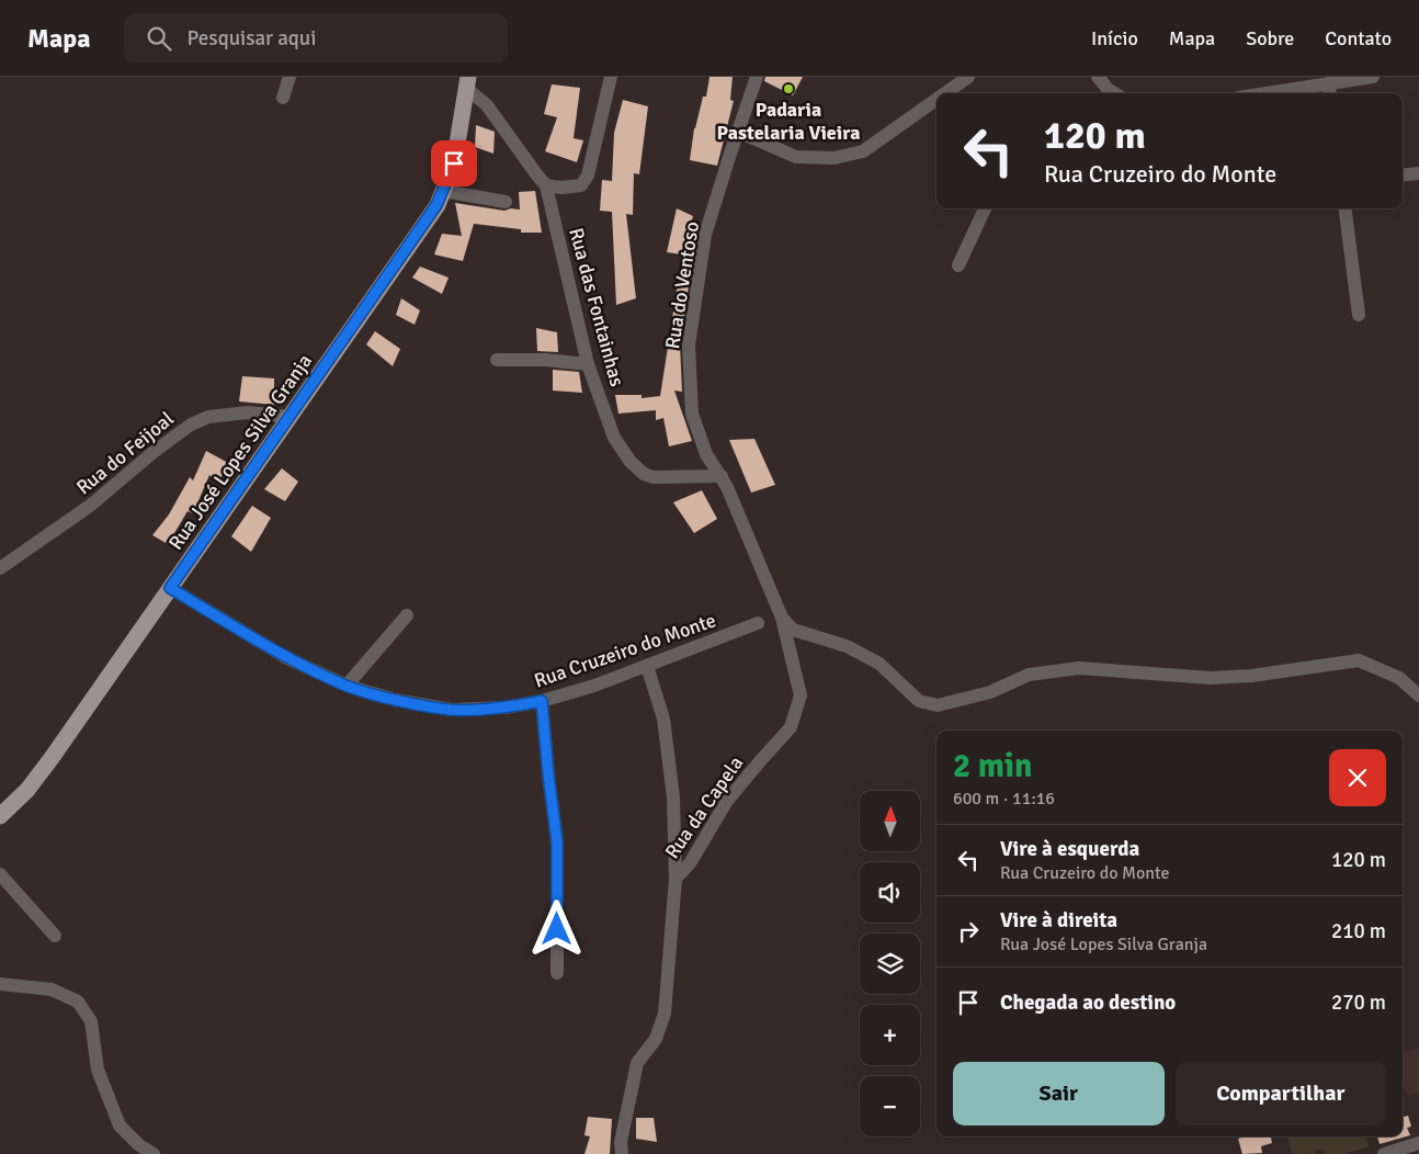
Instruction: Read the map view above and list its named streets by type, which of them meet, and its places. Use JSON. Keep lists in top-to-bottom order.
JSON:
{
  "streets": {
    "main road": ["Rua José Lopes Silva Granja"],
    "street": [
      "Rua do Ventoso",
      "Rua das Fontainhas",
      "Rua do Feijoal",
      "Rua Cruzeiro do Monte",
      "Rua da Capela"
    ]
  },
  "crossings": [
    ["Rua do Ventoso", "Rua das Fontainhas"],
    ["Rua do Ventoso", "Rua da Capela"],
    ["Rua das Fontainhas", "Rua José Lopes Silva Granja"],
    ["Rua José Lopes Silva Granja", "Rua do Feijoal"],
    ["Rua José Lopes Silva Granja", "Rua Cruzeiro do Monte"]
  ],
  "places": ["Padaria Pastelaria Vieira"],
  "north": "top",
  "page": {
    "header": "Mapa",
    "search": "Pesquisar aqui",
    "nav": [
      "Início",
      "Mapa",
      "Sobre",
      "Contato"
    ],
    "turn": ["120 m", "Rua Cruzeiro do Monte"],
    "heading": ["2 min", "600 m · 11:16"],
    "map_buttons": ["+", "−"],
    "list": [
      {
        "name": "Vire à esquerda",
        "note": "Rua Cruzeiro do Monte",
        "value": "120 m"
      },
      {
        "name": "Vire à direita",
        "note": "Rua José Lopes Silva Granja",
        "value": "210 m"
      },
      {
        "name": "Chegada ao destino",
        "value": "270 m"
      }
    ],
    "buttons": ["Sair", "Compartilhar"]
  }
}
